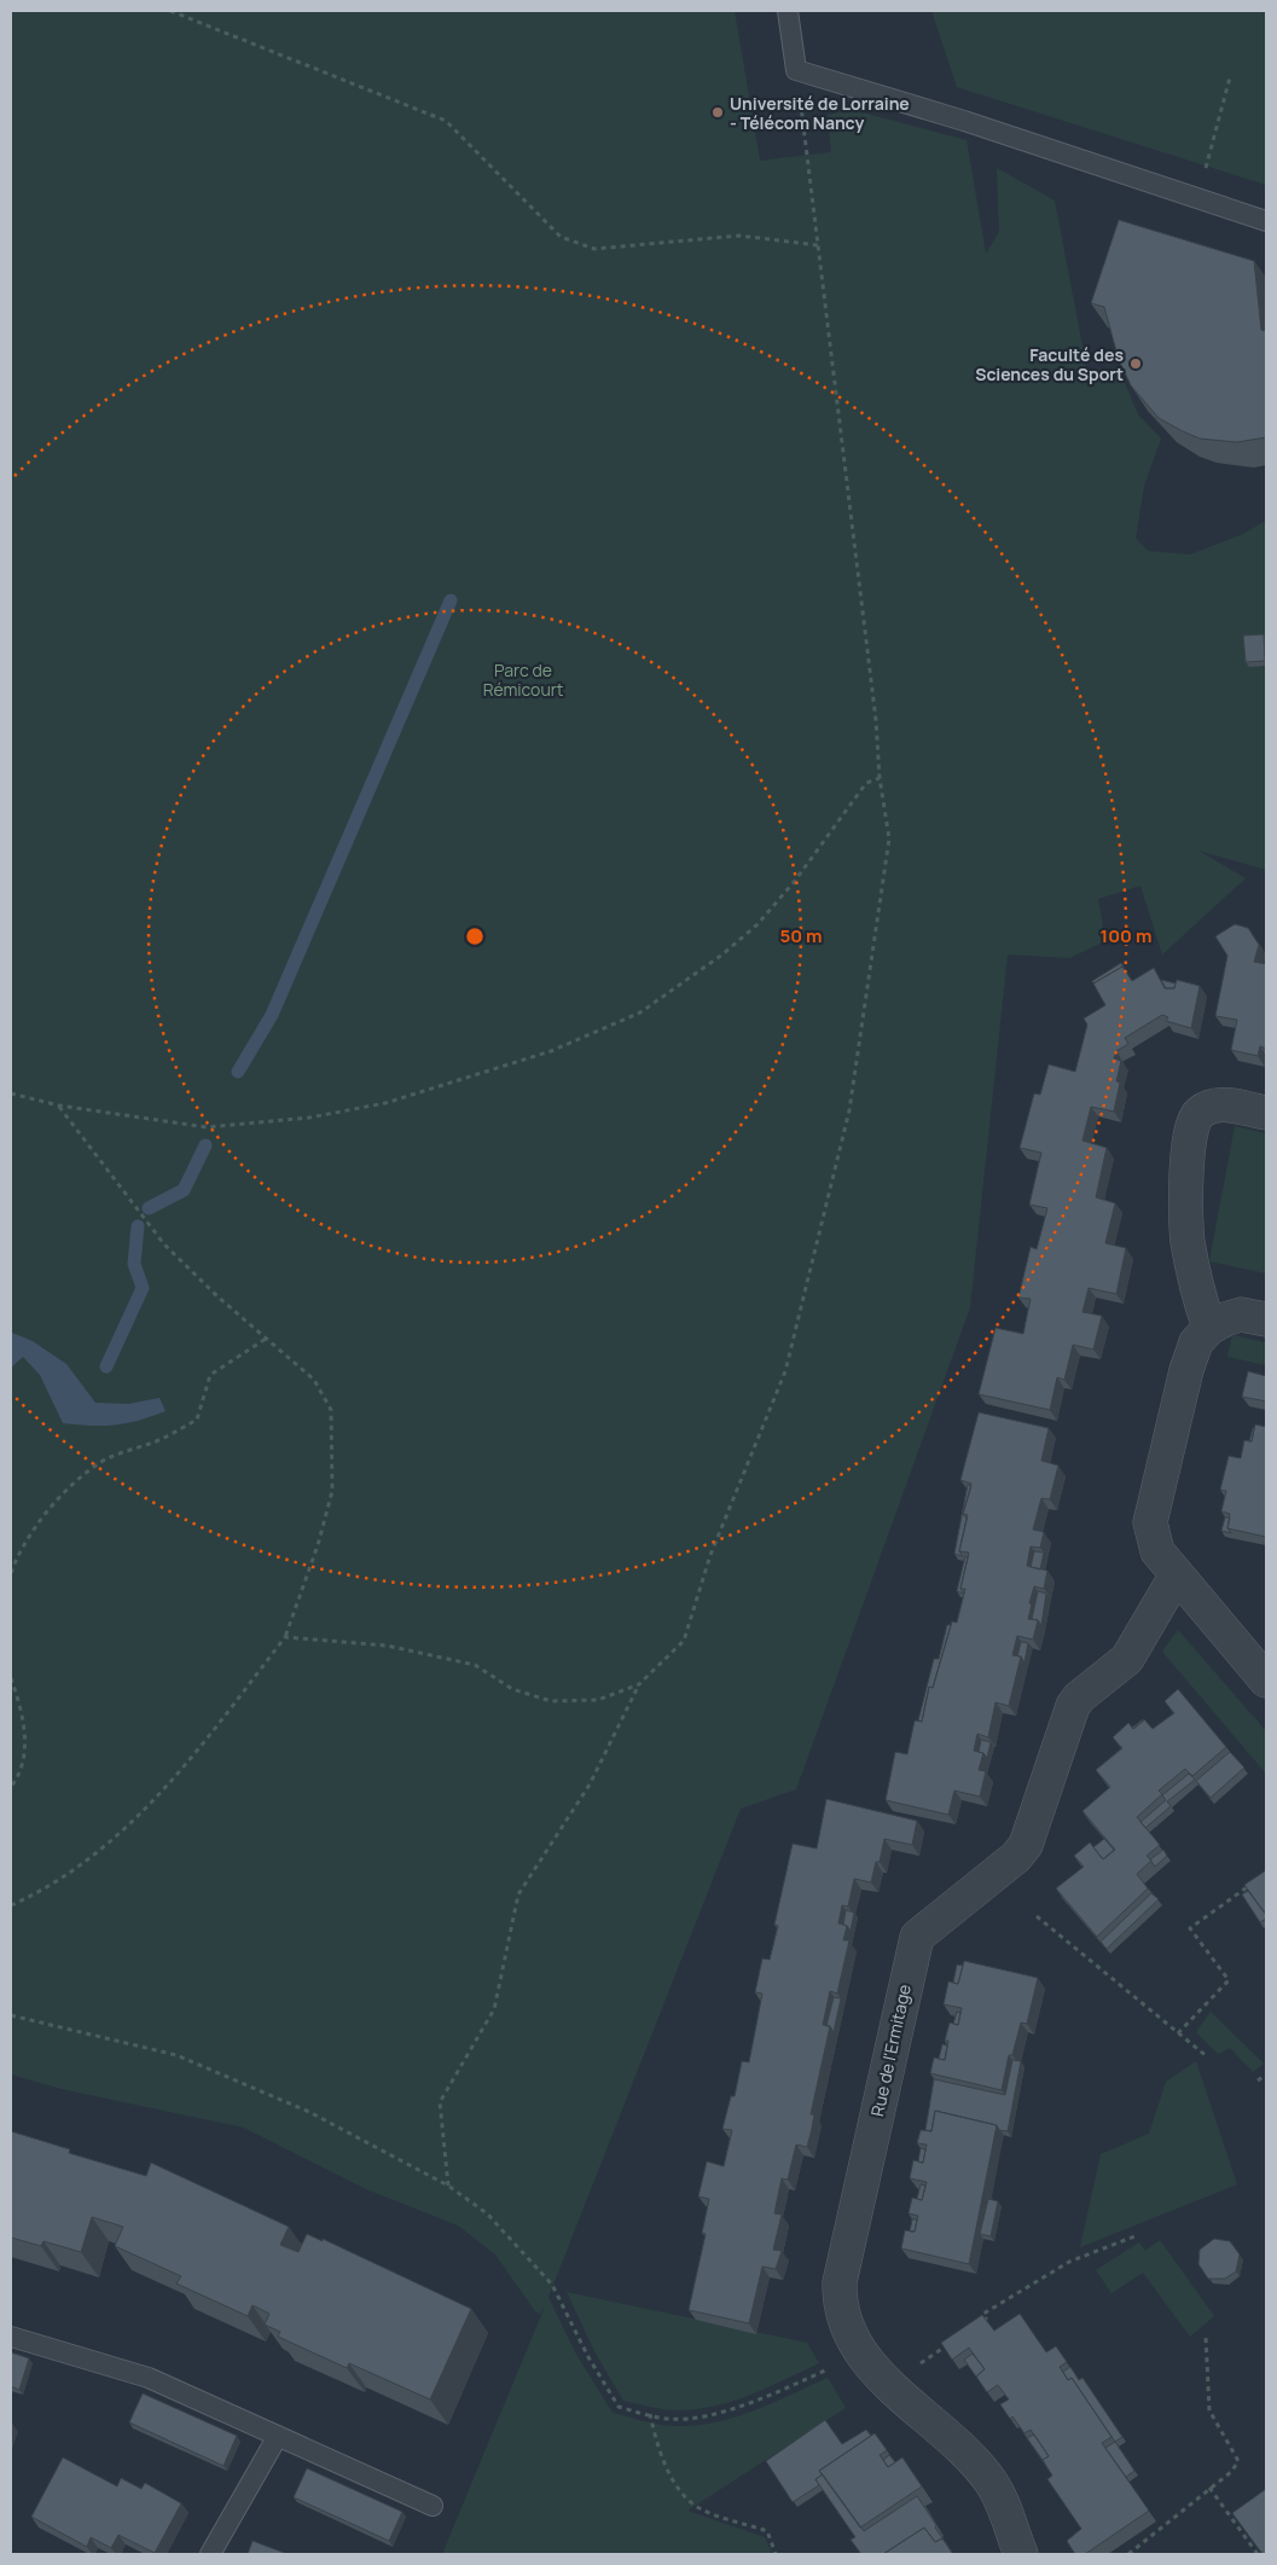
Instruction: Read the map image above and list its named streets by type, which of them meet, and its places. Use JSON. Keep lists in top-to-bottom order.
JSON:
{
  "streets": {
    "street": ["Rue de l'Ermitage"]
  },
  "parks": ["Parc de Rémicourt"],
  "places": ["Université de Lorraine - Télécom Nancy", "Faculté des Sciences du Sport"],
  "rings": ["50 m", "100 m"]
}
